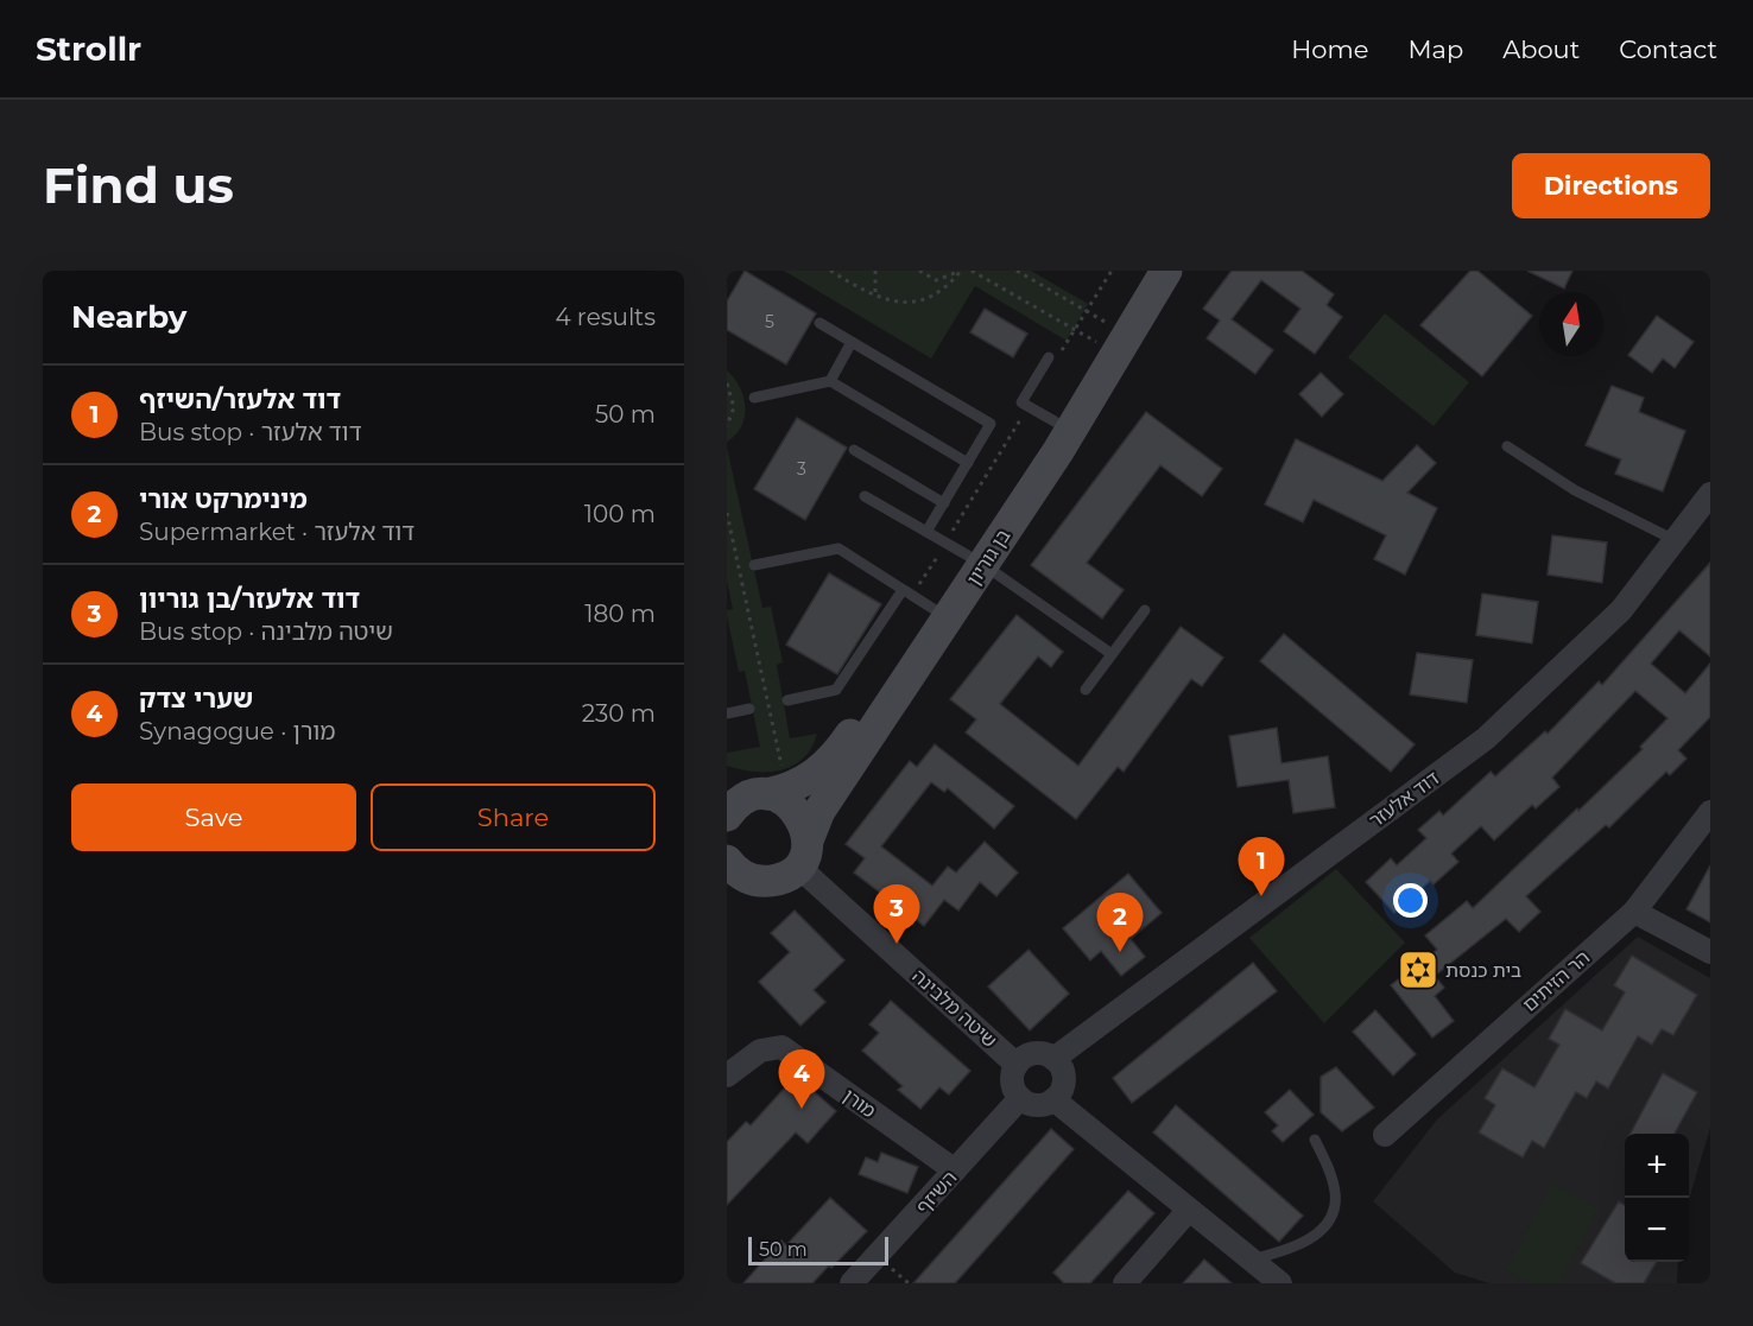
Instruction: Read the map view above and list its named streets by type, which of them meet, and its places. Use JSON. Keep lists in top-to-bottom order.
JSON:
{
  "streets": {
    "street": [
      "בן גוריון",
      "דוד אלעזר",
      "הר הזיתים",
      "שיטה מלבינה",
      "מורן",
      "השיזף"
    ]
  },
  "crossings": [
    ["בן גוריון", "שיטה מלבינה"],
    ["דוד אלעזר", "שיטה מלבינה"],
    ["דוד אלעזר", "השיזף"],
    ["שיטה מלבינה", "השיזף"],
    ["מורן", "השיזף"]
  ],
  "places": {
    "synagogue": ["בית כנסת"]
  },
  "house_numbers": ["5", "3"],
  "scale_bar": "50 m",
  "north": "top",
  "page": {
    "header": "Strollr",
    "nav": [
      "Home",
      "Map",
      "About",
      "Contact"
    ],
    "buttons": [
      "Directions",
      ["Save", "Share"]
    ],
    "title": "Find us",
    "heading": ["Nearby", "4 results"],
    "list": [
      {
        "mark": "1",
        "name": "דוד אלעזר/השיזף",
        "note": "Bus stop · דוד אלעזר",
        "value": "50 m"
      },
      {
        "mark": "2",
        "name": "מינימרקט אורי",
        "note": "Supermarket · דוד אלעזר",
        "value": "100 m"
      },
      {
        "mark": "3",
        "name": "דוד אלעזר/בן גוריון",
        "note": "Bus stop · שיטה מלבינה",
        "value": "180 m"
      },
      {
        "mark": "4",
        "name": "שערי צדק",
        "note": "Synagogue · מורן",
        "value": "230 m"
      }
    ],
    "pins": [
      "1",
      "3",
      "2",
      "4"
    ],
    "map_buttons": ["+", "−"],
    "scale": "50 m"
  }
}
